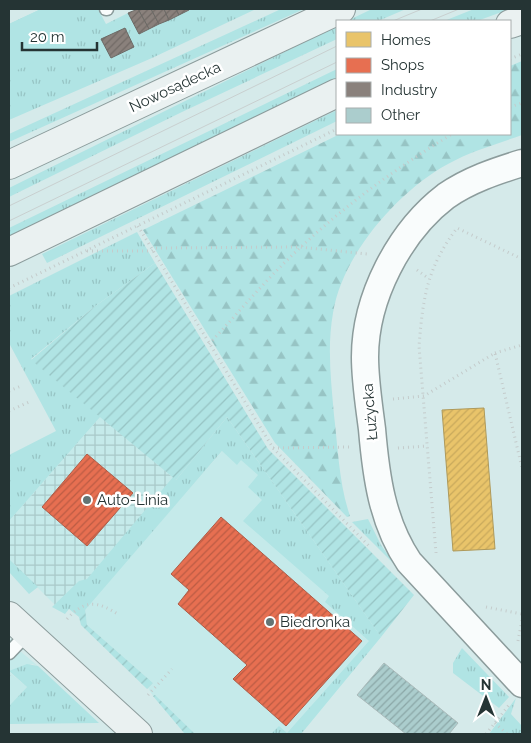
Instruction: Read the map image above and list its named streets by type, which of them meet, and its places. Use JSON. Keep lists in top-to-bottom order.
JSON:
{
  "streets": {
    "main road": ["Nowosądecka"],
    "street": ["Łużycka"]
  },
  "places": ["Auto-Linia", "Biedronka"],
  "legend": [
    "Homes",
    "Shops",
    "Industry",
    "Other"
  ],
  "scale_bar": "20 m",
  "north": "top"
}
